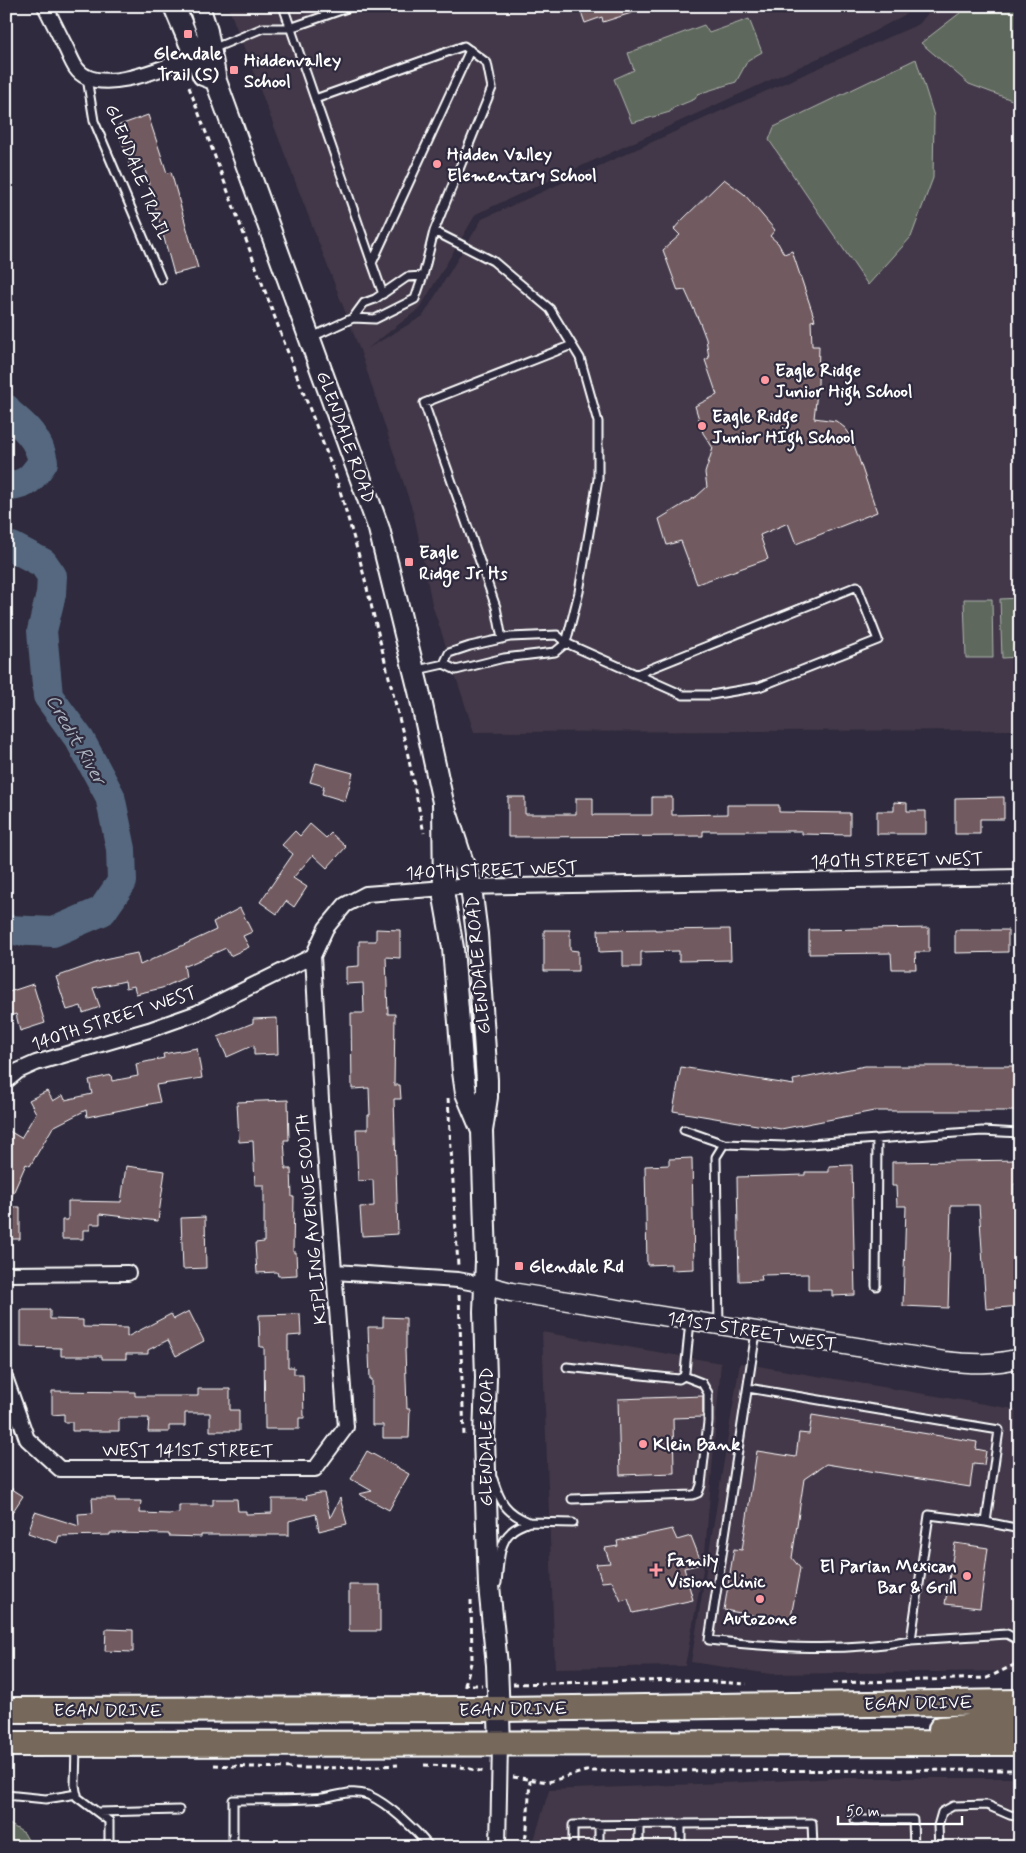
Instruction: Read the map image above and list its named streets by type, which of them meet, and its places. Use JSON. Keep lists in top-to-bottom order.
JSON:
{
  "streets": {
    "highway": ["EGAN DRIVE"],
    "main road": ["GLENDALE ROAD"],
    "street": [
      "GLENDALE TRAIL",
      "140TH STREET WEST",
      "KIPLING AVENUE SOUTH",
      "141ST STREET WEST",
      "WEST 141ST STREET"
    ]
  },
  "crossings": [
    ["GLENDALE TRAIL", "GLENDALE ROAD"],
    ["GLENDALE ROAD", "140TH STREET WEST"],
    ["GLENDALE ROAD", "141ST STREET WEST"],
    ["GLENDALE ROAD", "EGAN DRIVE"],
    ["140TH STREET WEST", "KIPLING AVENUE SOUTH"],
    ["KIPLING AVENUE SOUTH", "WEST 141ST STREET"]
  ],
  "water": ["Credit River"],
  "places": {
    "transit": [
      "Glendale Trail (S)",
      "Hiddenvalley School",
      "Eagle Ridge Jr Hs",
      "Glendale Rd"
    ],
    "other": [
      "Hidden Valley Elementary School",
      "Eagle Ridge Junior High School",
      "Eagle Ridge Junior HIgh School",
      "Klein Bank",
      "El Parian Mexican Bar & Grill",
      "Autozone"
    ],
    "health": ["Family Vision Clinic"]
  },
  "scale_bar": "50 m"
}
